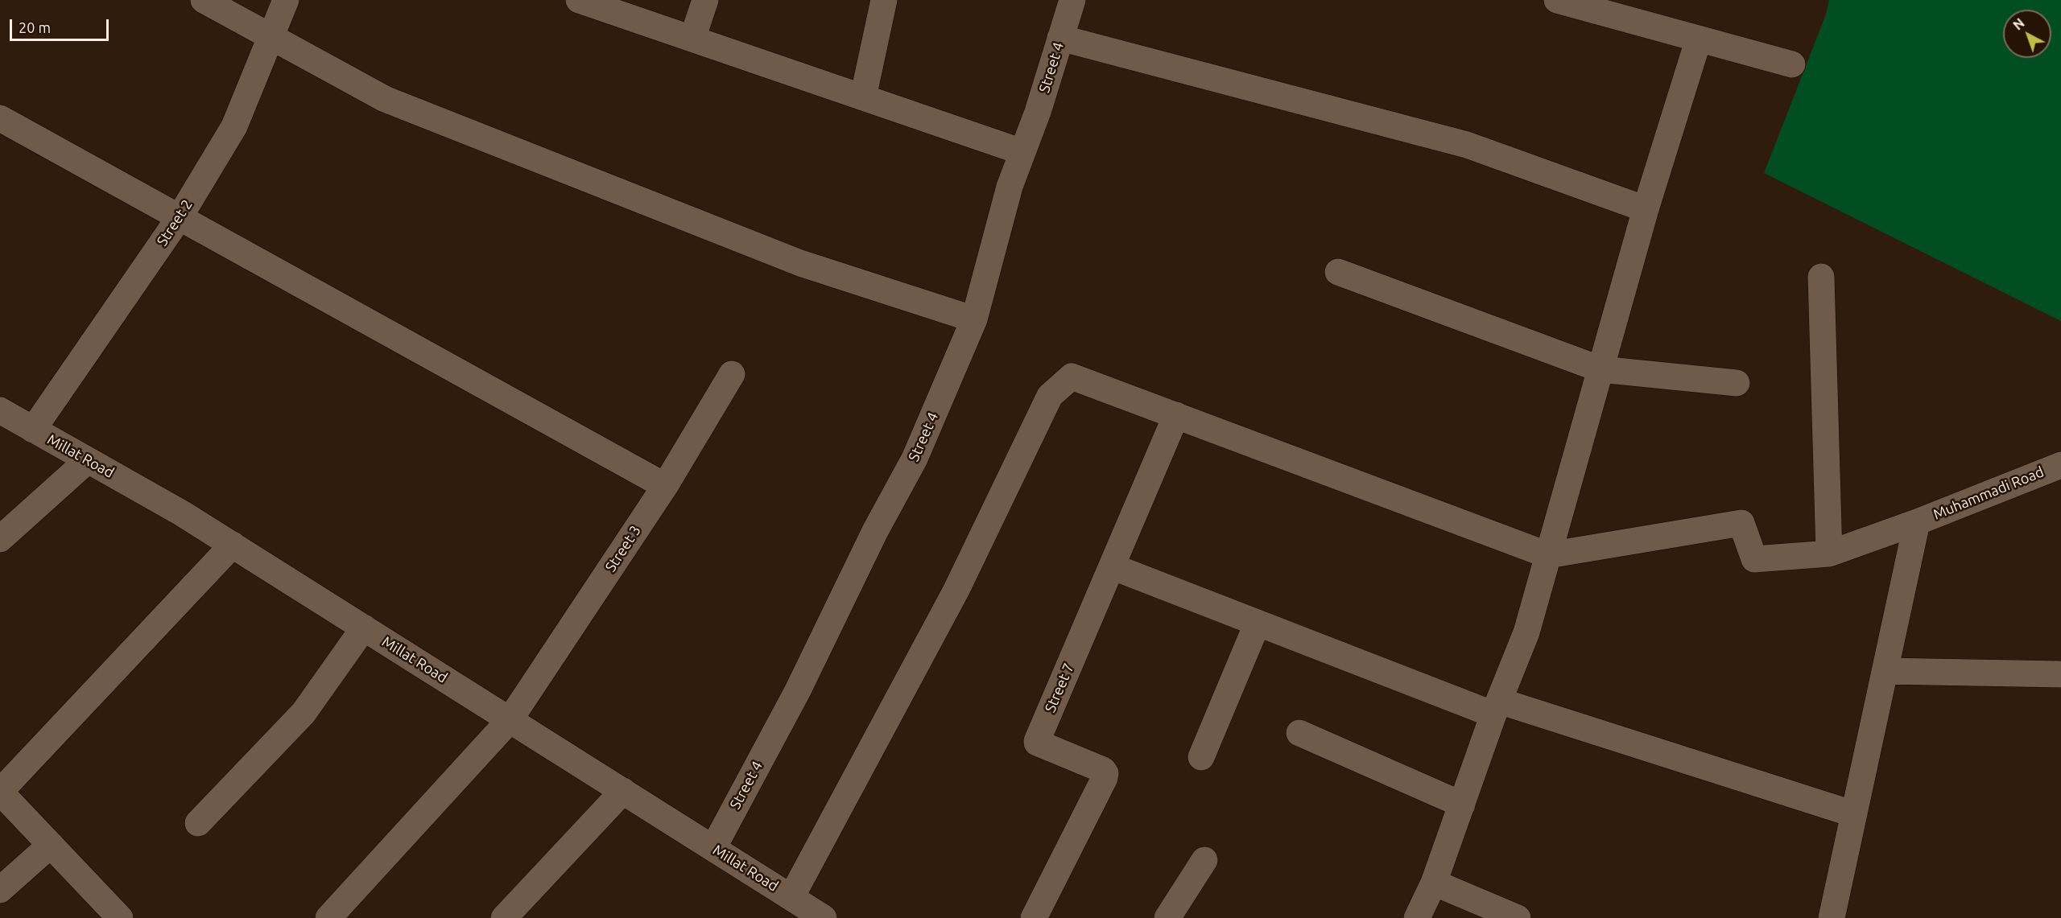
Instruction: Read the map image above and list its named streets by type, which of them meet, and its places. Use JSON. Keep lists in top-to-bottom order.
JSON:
{
  "streets": {
    "street": [
      "Street 4",
      "Street 2",
      "Millat Road",
      "Muhammadi Road",
      "Street 3",
      "Street 7"
    ]
  },
  "crossings": [
    ["Street 4", "Millat Road"],
    ["Street 2", "Millat Road"],
    ["Millat Road", "Street 3"]
  ],
  "scale_bar": "20 m",
  "north": "top left"
}
